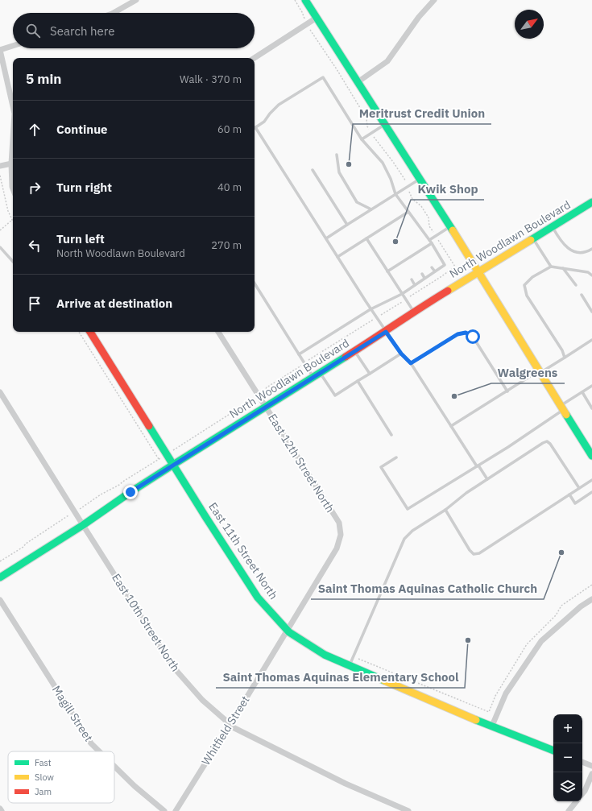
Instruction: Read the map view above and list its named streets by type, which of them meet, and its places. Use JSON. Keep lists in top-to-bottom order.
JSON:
{
  "streets": {
    "main road": ["North Woodlawn Boulevard", "East 11th Street North"],
    "street": [
      "East 12th Street North",
      "East 10th Street North",
      "Magill Street",
      "Whitfield Street"
    ]
  },
  "crossings": [
    ["North Woodlawn Boulevard", "East 12th Street North"],
    ["North Woodlawn Boulevard", "East 11th Street North"],
    ["North Woodlawn Boulevard", "East 10th Street North"],
    ["East 12th Street North", "Whitfield Street"],
    ["East 11th Street North", "Whitfield Street"],
    ["East 10th Street North", "Whitfield Street"]
  ],
  "places": [
    "Meritrust Credit Union",
    "Kwik Shop",
    "Walgreens",
    "Saint Thomas Aquinas Catholic Church",
    "Saint Thomas Aquinas Elementary School"
  ],
  "legend": ["Fast", "Slow", "Jam"],
  "north": "top right",
  "page": {
    "search": "Search here",
    "heading": ["5 min", "Walk · 370 m"],
    "list": [
      ["Continue", "60 m"],
      ["Turn right", "40 m"],
      ["Turn left", "North Woodlawn Boulevard", "270 m"],
      "Arrive at destination"
    ],
    "map_buttons": ["+", "−"]
  }
}
